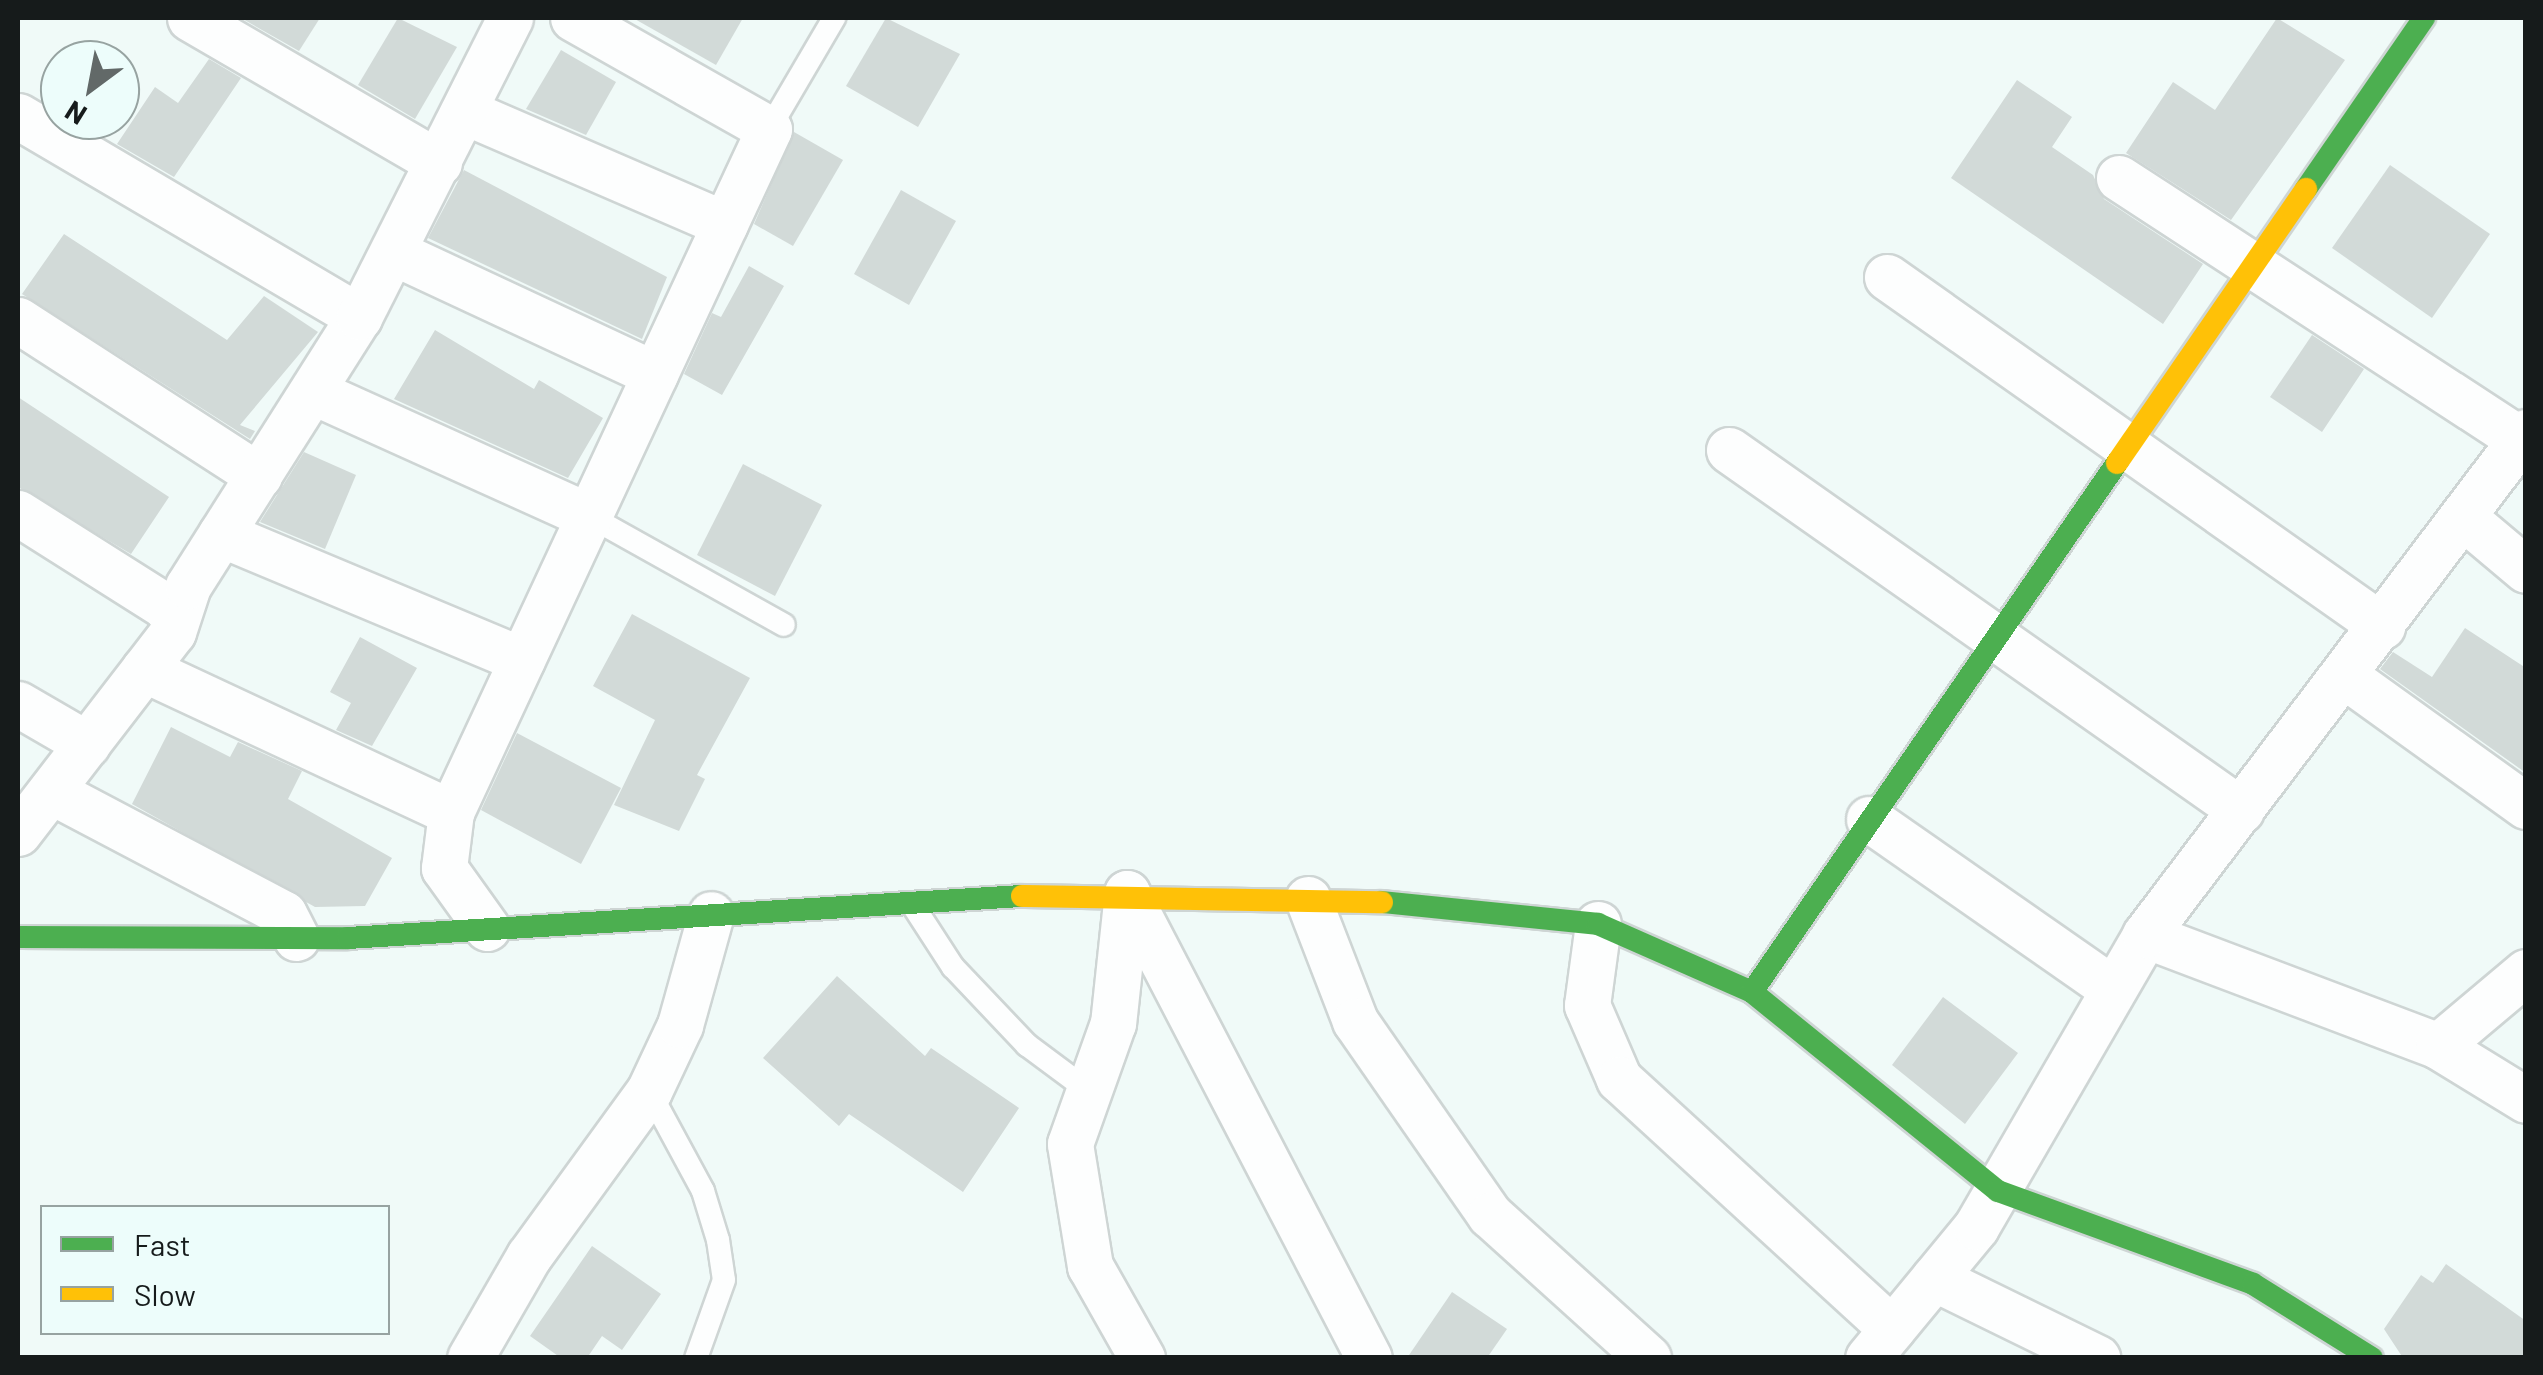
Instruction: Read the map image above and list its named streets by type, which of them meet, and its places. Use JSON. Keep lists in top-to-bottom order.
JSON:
{
  "legend": ["Fast", "Slow"],
  "north": "bottom left"
}
